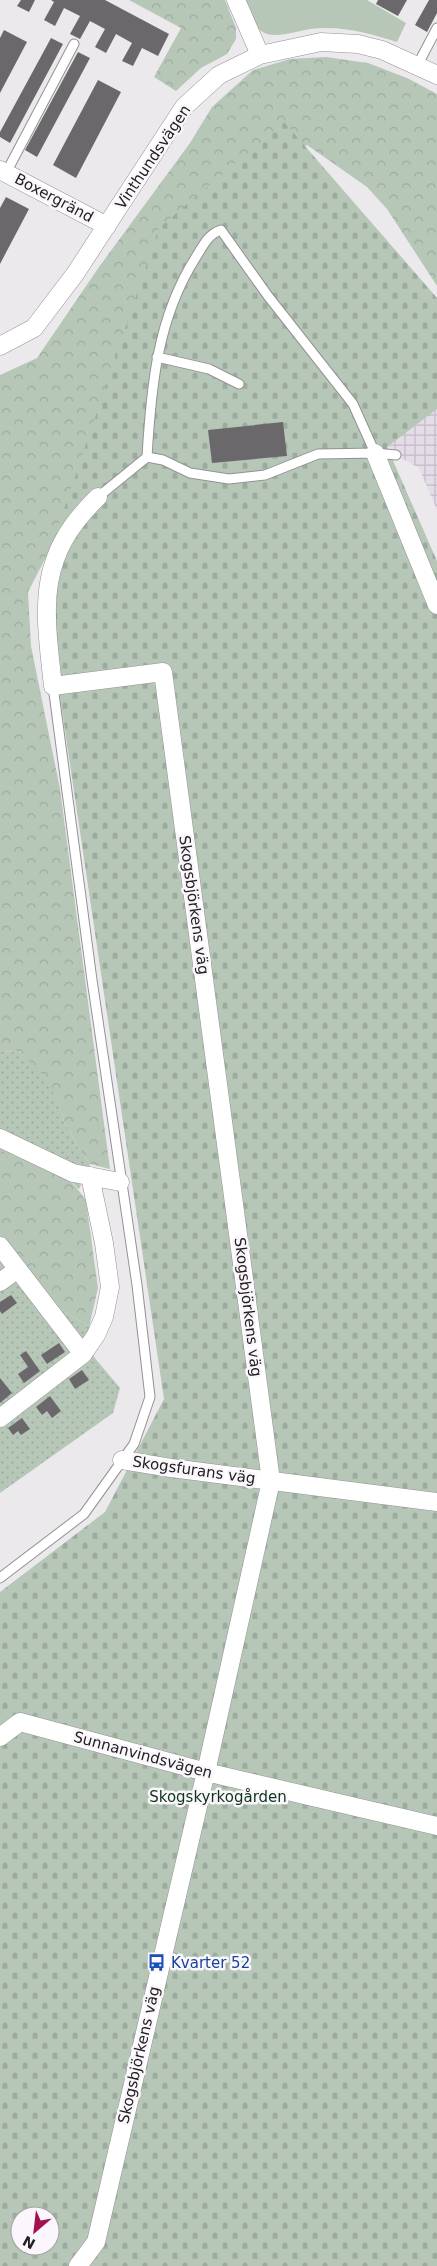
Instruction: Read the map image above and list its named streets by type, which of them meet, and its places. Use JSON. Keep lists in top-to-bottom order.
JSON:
{
  "streets": {
    "street": [
      "Vinthundsvägen",
      "Boxergränd",
      "Skogsbjörkens väg",
      "Skogsfurans väg",
      "Sunnanvindsvägen"
    ]
  },
  "crossings": [
    ["Vinthundsvägen", "Boxergränd"],
    ["Skogsbjörkens väg", "Skogsfurans väg"],
    ["Skogsbjörkens väg", "Sunnanvindsvägen"]
  ],
  "parks": ["Skogskyrkogården"],
  "places": {
    "bus stop": ["Kvarter 52"]
  },
  "north": "bottom left"
}
